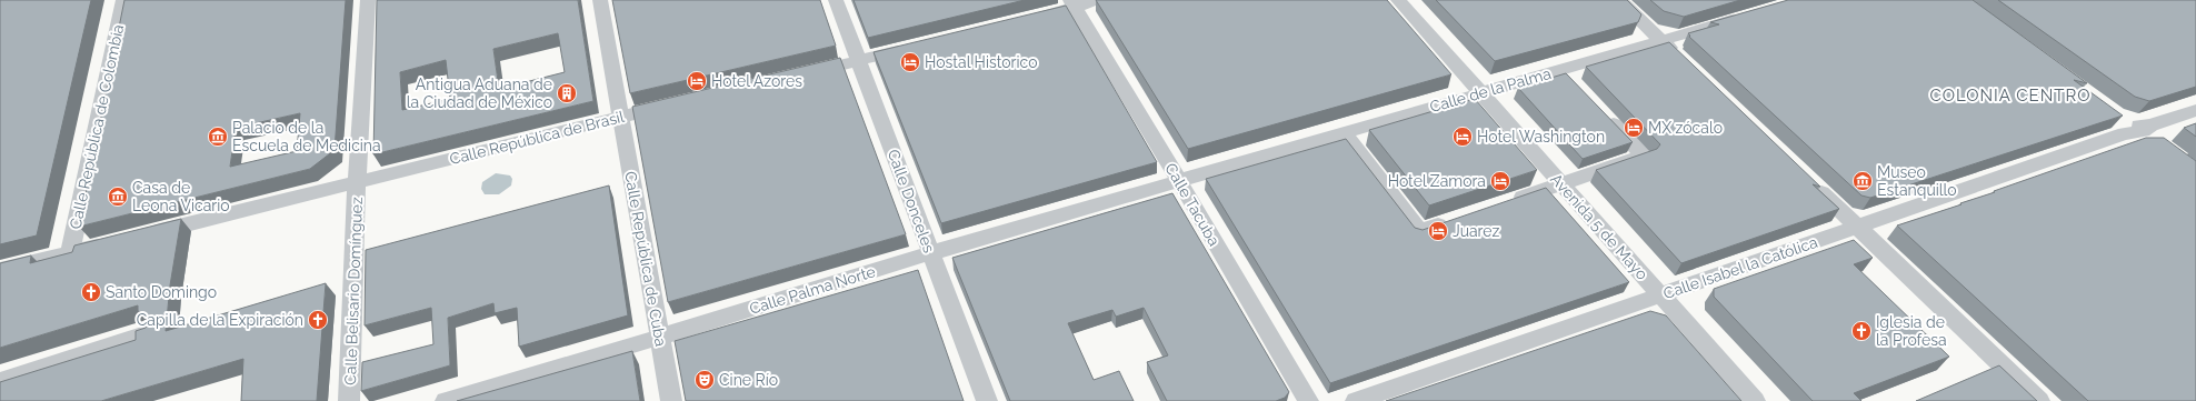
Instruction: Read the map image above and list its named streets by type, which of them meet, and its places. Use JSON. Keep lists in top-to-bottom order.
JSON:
{
  "streets": {
    "street": [
      "Calle de la Palma",
      "Calle República de Colombia",
      "Calle República de Brasil",
      "Calle Donceles",
      "Calle Tacuba",
      "Avenida 5 de Mayo",
      "Calle República de Cuba",
      "Calle Isabel la Católica",
      "Calle Palma Norte",
      "Calle Belisario Domínguez"
    ]
  },
  "crossings": [
    ["Calle de la Palma", "Calle Tacuba"],
    ["Calle de la Palma", "Avenida 5 de Mayo"],
    ["Calle de la Palma", "Calle Palma Norte"],
    ["Calle República de Brasil", "Calle República de Cuba"],
    ["Calle República de Brasil", "Calle Belisario Domínguez"],
    ["Calle Donceles", "Calle Palma Norte"],
    ["Calle Tacuba", "Calle Palma Norte"],
    ["Avenida 5 de Mayo", "Calle Isabel la Católica"],
    ["Calle República de Cuba", "Calle Palma Norte"]
  ],
  "districts": ["COLONIA CENTRO"],
  "places": {
    "hotel": [
      "Hostal Historico",
      "Hotel Azores",
      "MX zócalo",
      "Hotel Washington",
      "Hotel Zamora",
      "Juarez"
    ],
    "building": ["Antigua Aduana de la Ciudad de México"],
    "museum": ["Palacio de la Escuela de Medicina", "Museo Estanquillo", "Casa de Leona Vicario"],
    "church": ["Santo Domingo", "Capilla de la Expiración", "Iglesia de la Profesa"],
    "theatre": ["Cine Río"]
  }
}
